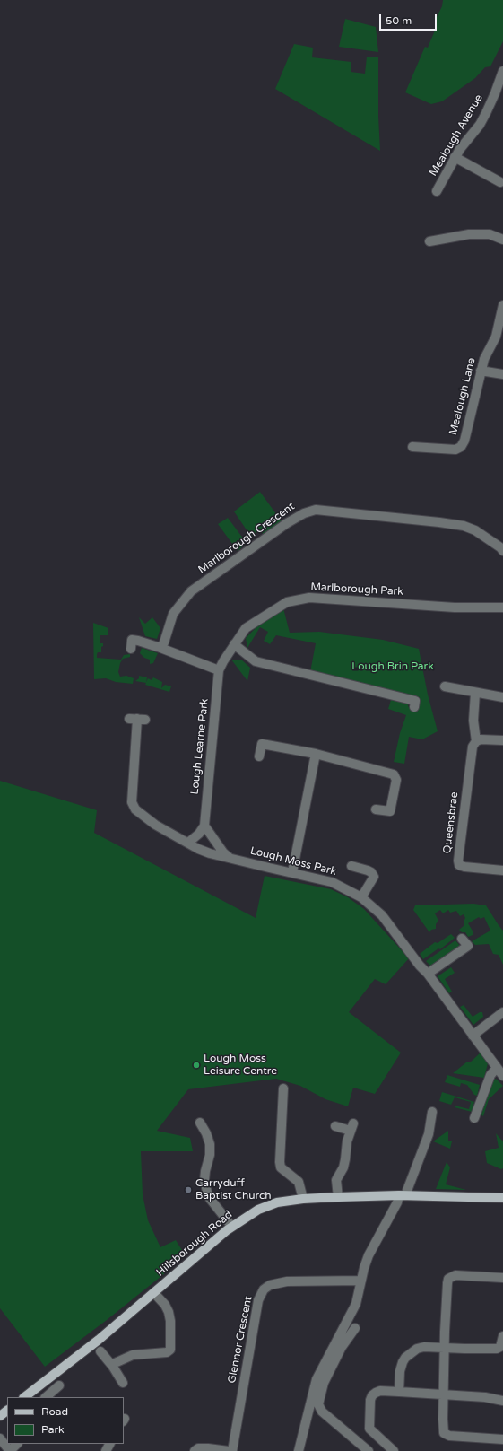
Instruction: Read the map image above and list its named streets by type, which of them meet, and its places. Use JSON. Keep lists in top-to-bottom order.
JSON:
{
  "streets": {
    "main road": ["Hillsborough Road"],
    "street": [
      "Mealough Avenue",
      "Mealough Lane",
      "Marlborough Crescent",
      "Marlborough Park",
      "Lough Learne Park",
      "Queensbrae",
      "Lough Moss Park",
      "Glennor Crescent"
    ]
  },
  "crossings": [
    ["Marlborough Park", "Lough Learne Park"]
  ],
  "parks": ["Lough Brin Park"],
  "places": ["Lough Moss Leisure Centre", "Carryduff Baptist Church"],
  "legend": ["Road", "Park"],
  "scale_bar": "50 m"
}
